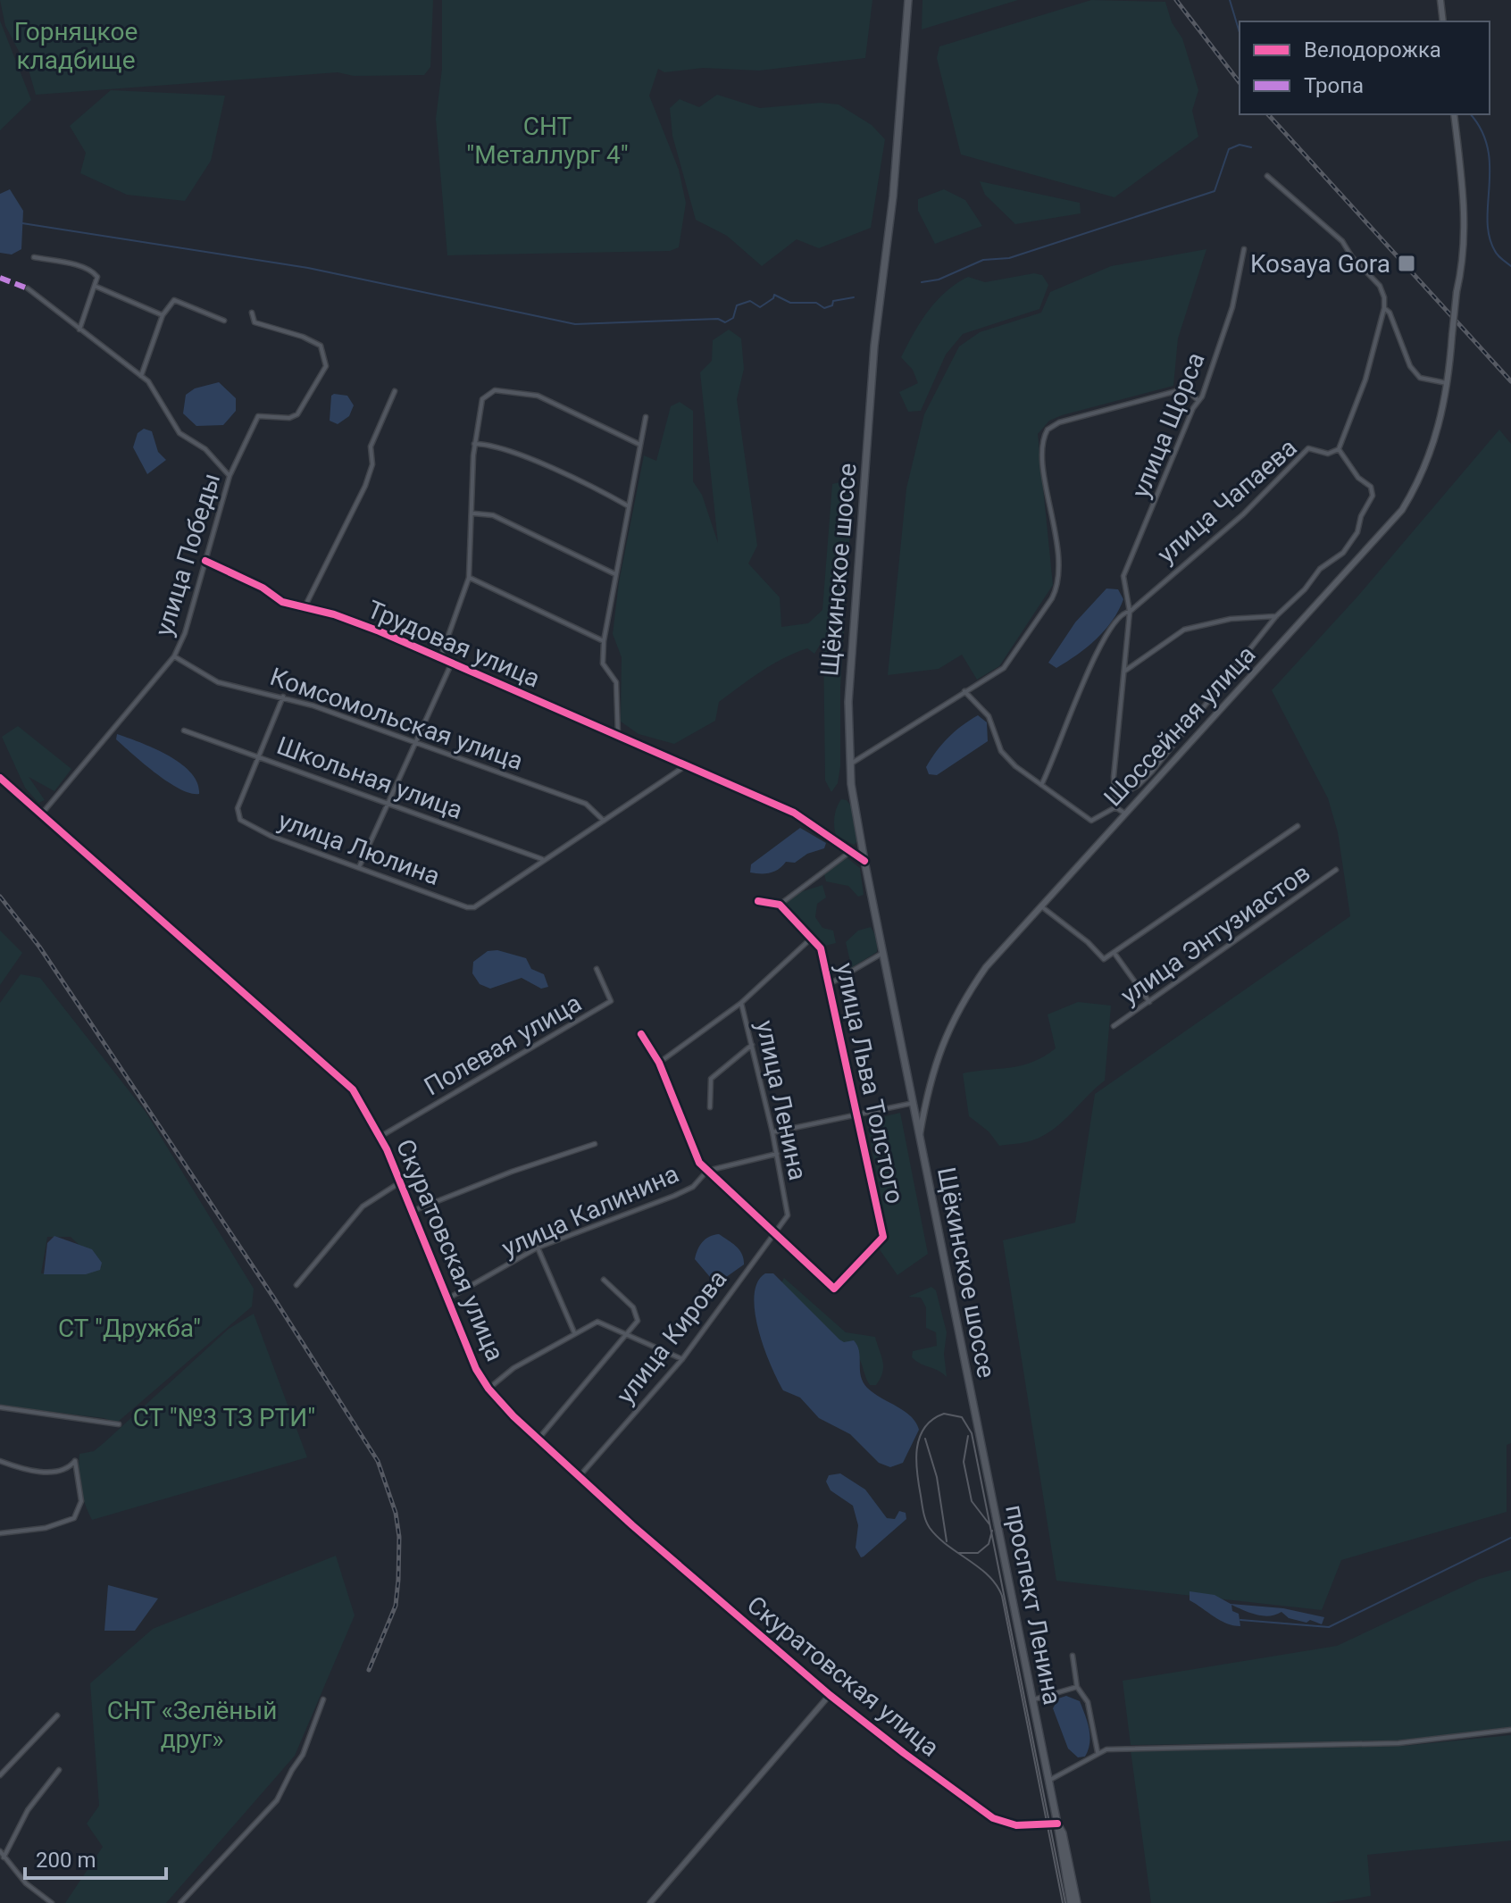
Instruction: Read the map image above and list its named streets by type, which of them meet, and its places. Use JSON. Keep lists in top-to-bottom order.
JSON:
{
  "streets": {
    "main road": ["Щёкинское шоссе", "Шоссейная улица", "проспект Ленина"],
    "street": [
      "улица Щорса",
      "улица Чапаева",
      "улица Победы",
      "Трудовая улица",
      "Комсомольская улица",
      "Школьная улица",
      "улица Люлина",
      "улица Энтузиастов",
      "Полевая улица",
      "улица Льва Толстого",
      "улица Ленина",
      "улица Калинина",
      "Скуратовская улица",
      "улица Кирова"
    ]
  },
  "crossings": [
    ["улица Щорса", "улица Чапаева"],
    ["улица Победы", "Трудовая улица"],
    ["улица Победы", "Комсомольская улица"],
    ["улица Победы", "Скуратовская улица"],
    ["Щёкинское шоссе", "Трудовая улица"],
    ["Щёкинское шоссе", "Шоссейная улица"],
    ["Щёкинское шоссе", "проспект Ленина"],
    ["Школьная улица", "улица Люлина"],
    ["Полевая улица", "Скуратовская улица"],
    ["улица Льва Толстого", "улица Ленина"],
    ["улица Льва Толстого", "улица Кирова"],
    ["улица Ленина", "улица Кирова"],
    ["улица Калинина", "Скуратовская улица"],
    ["Скуратовская улица", "улица Кирова"],
    ["Скуратовская улица", "проспект Ленина"]
  ],
  "parks": [
    "Горняцкое кладбище",
    "СНТ \"Металлург 4\"",
    "СТ \"Дружба\"",
    "СТ \"№3 ТЗ РТИ\"",
    "СНТ «Зелёный друг»"
  ],
  "places": {
    "transit": ["Kosaya Gora"]
  },
  "legend": ["Велодорожка", "Тропа"],
  "scale_bar": "200 m"
}
